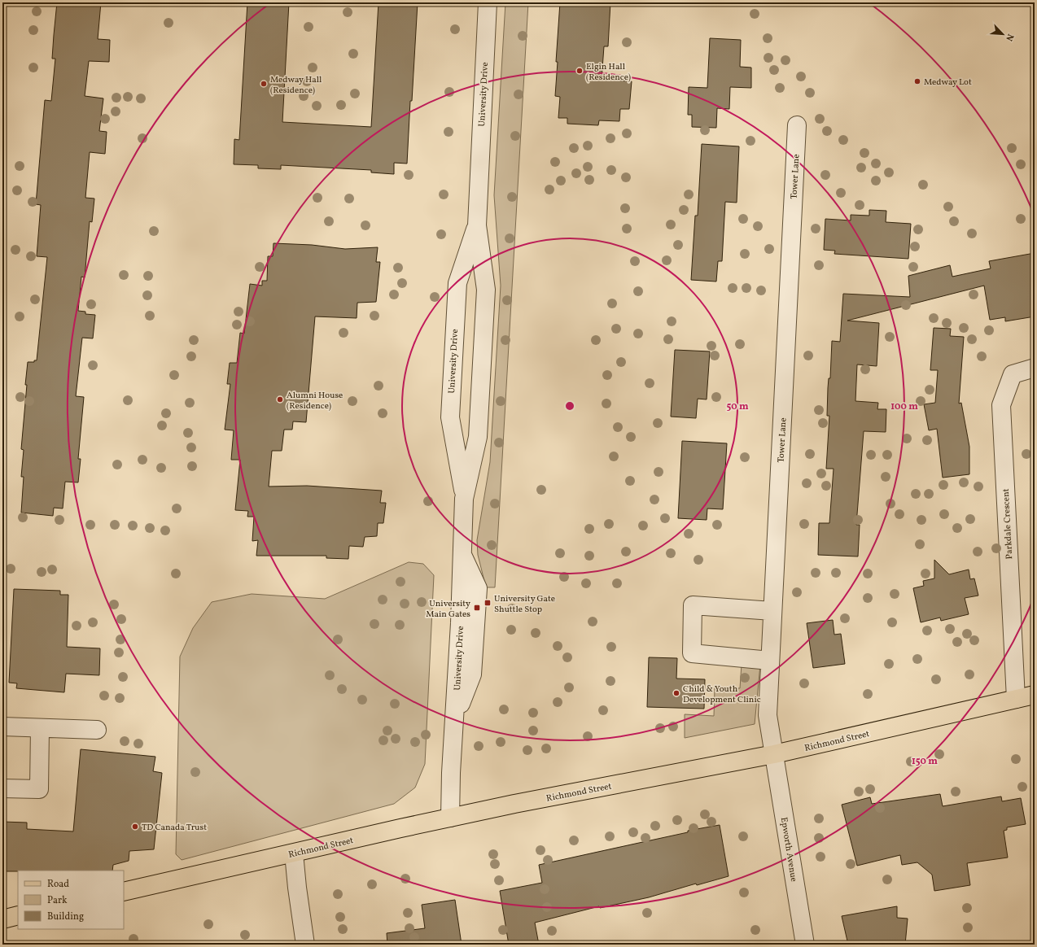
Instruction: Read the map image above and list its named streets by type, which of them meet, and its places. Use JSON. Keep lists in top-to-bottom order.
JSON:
{
  "streets": {
    "main road": ["Richmond Street"],
    "street": [
      "University Drive",
      "Tower Lane",
      "Parkdale Crescent",
      "Epworth Avenue"
    ]
  },
  "crossings": [
    ["University Drive", "Richmond Street"],
    ["Tower Lane", "Richmond Street"],
    ["Tower Lane", "Epworth Avenue"],
    ["Parkdale Crescent", "Richmond Street"],
    ["Richmond Street", "Epworth Avenue"]
  ],
  "places": {
    "other": [
      "Elgin Hall (Residence)",
      "Medway Lot",
      "Medway Hall (Residence)",
      "Alumni House (Residence)",
      "Child & Youth Development Clinic",
      "TD Canada Trust"
    ],
    "transit": ["University Gate Shuttle Stop", "University Main Gates"]
  },
  "legend": ["Road", "Park", "Building"],
  "north": "bottom right",
  "rings": ["50 m", "100 m", "150 m"]
}
